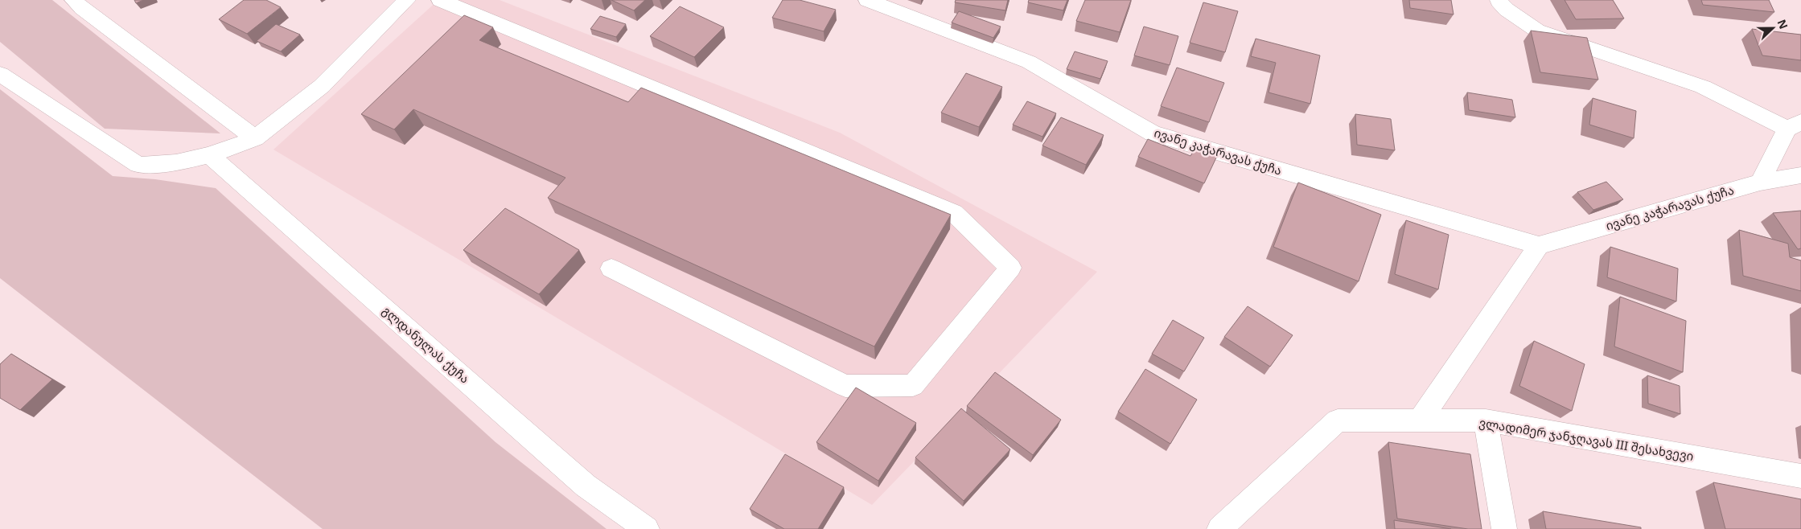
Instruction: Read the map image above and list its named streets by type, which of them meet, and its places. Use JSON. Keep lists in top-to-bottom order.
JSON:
{
  "streets": {
    "street": ["ივანე კაჭარავას ქუჩა", "გლდანულას ქუჩა", "ვლადიმერ ჯანჯღავას III შესახვევი"]
  },
  "north": "right"
}
